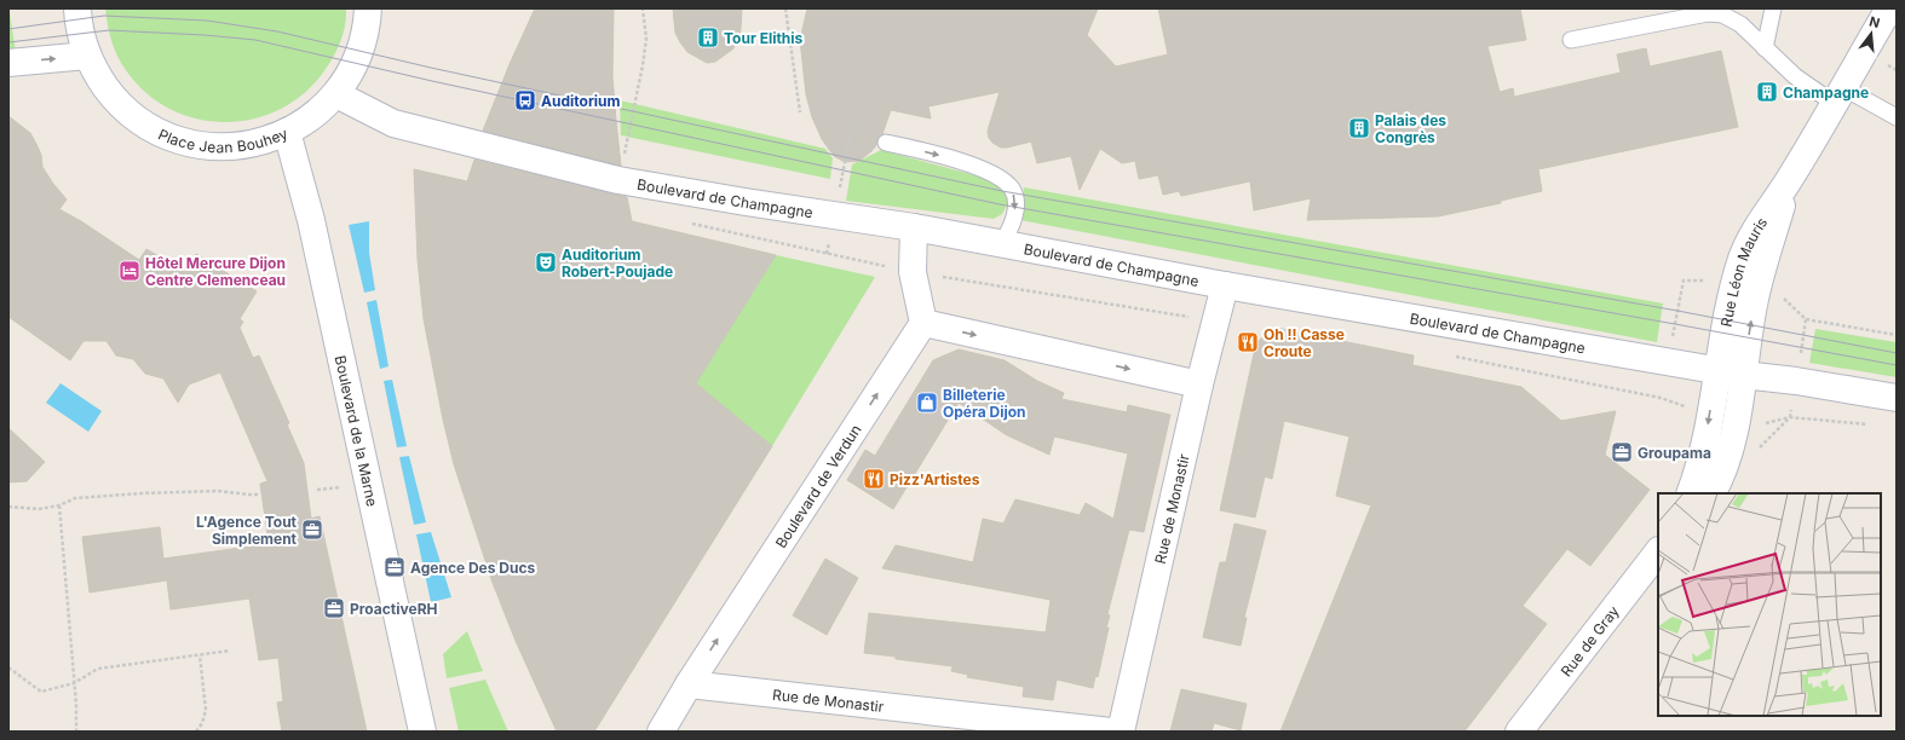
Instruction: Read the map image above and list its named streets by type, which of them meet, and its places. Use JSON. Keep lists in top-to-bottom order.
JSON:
{
  "streets": {
    "main road": [
      "Place Jean Bouhey",
      "Boulevard de Champagne",
      "Rue Léon Mauris",
      "Boulevard de la Marne",
      "Boulevard de Verdun",
      "Rue de Monastir",
      "Rue de Gray"
    ]
  },
  "crossings": [
    ["Place Jean Bouhey", "Boulevard de Champagne"],
    ["Place Jean Bouhey", "Boulevard de la Marne"],
    ["Boulevard de Champagne", "Rue Léon Mauris"],
    ["Boulevard de Champagne", "Rue de Monastir"],
    ["Boulevard de Verdun", "Rue de Monastir"]
  ],
  "one_way": ["Boulevard de Verdun"],
  "places": {
    "building": ["Tour Elithis", "Champagne", "Palais des Congrès"],
    "bus stop": ["Auditorium"],
    "theatre": ["Auditorium Robert-Poujade"],
    "hotel": ["Hôtel Mercure Dijon Centre Clemenceau"],
    "restaurant": ["Oh !! Casse Croute", "Pizz'Artistes"],
    "shop": ["Billeterie Opéra Dijon"],
    "office": [
      "Groupama",
      "L'Agence Tout Simplement",
      "Agence Des Ducs",
      "ProactiveRH"
    ]
  },
  "north": "top"
}
